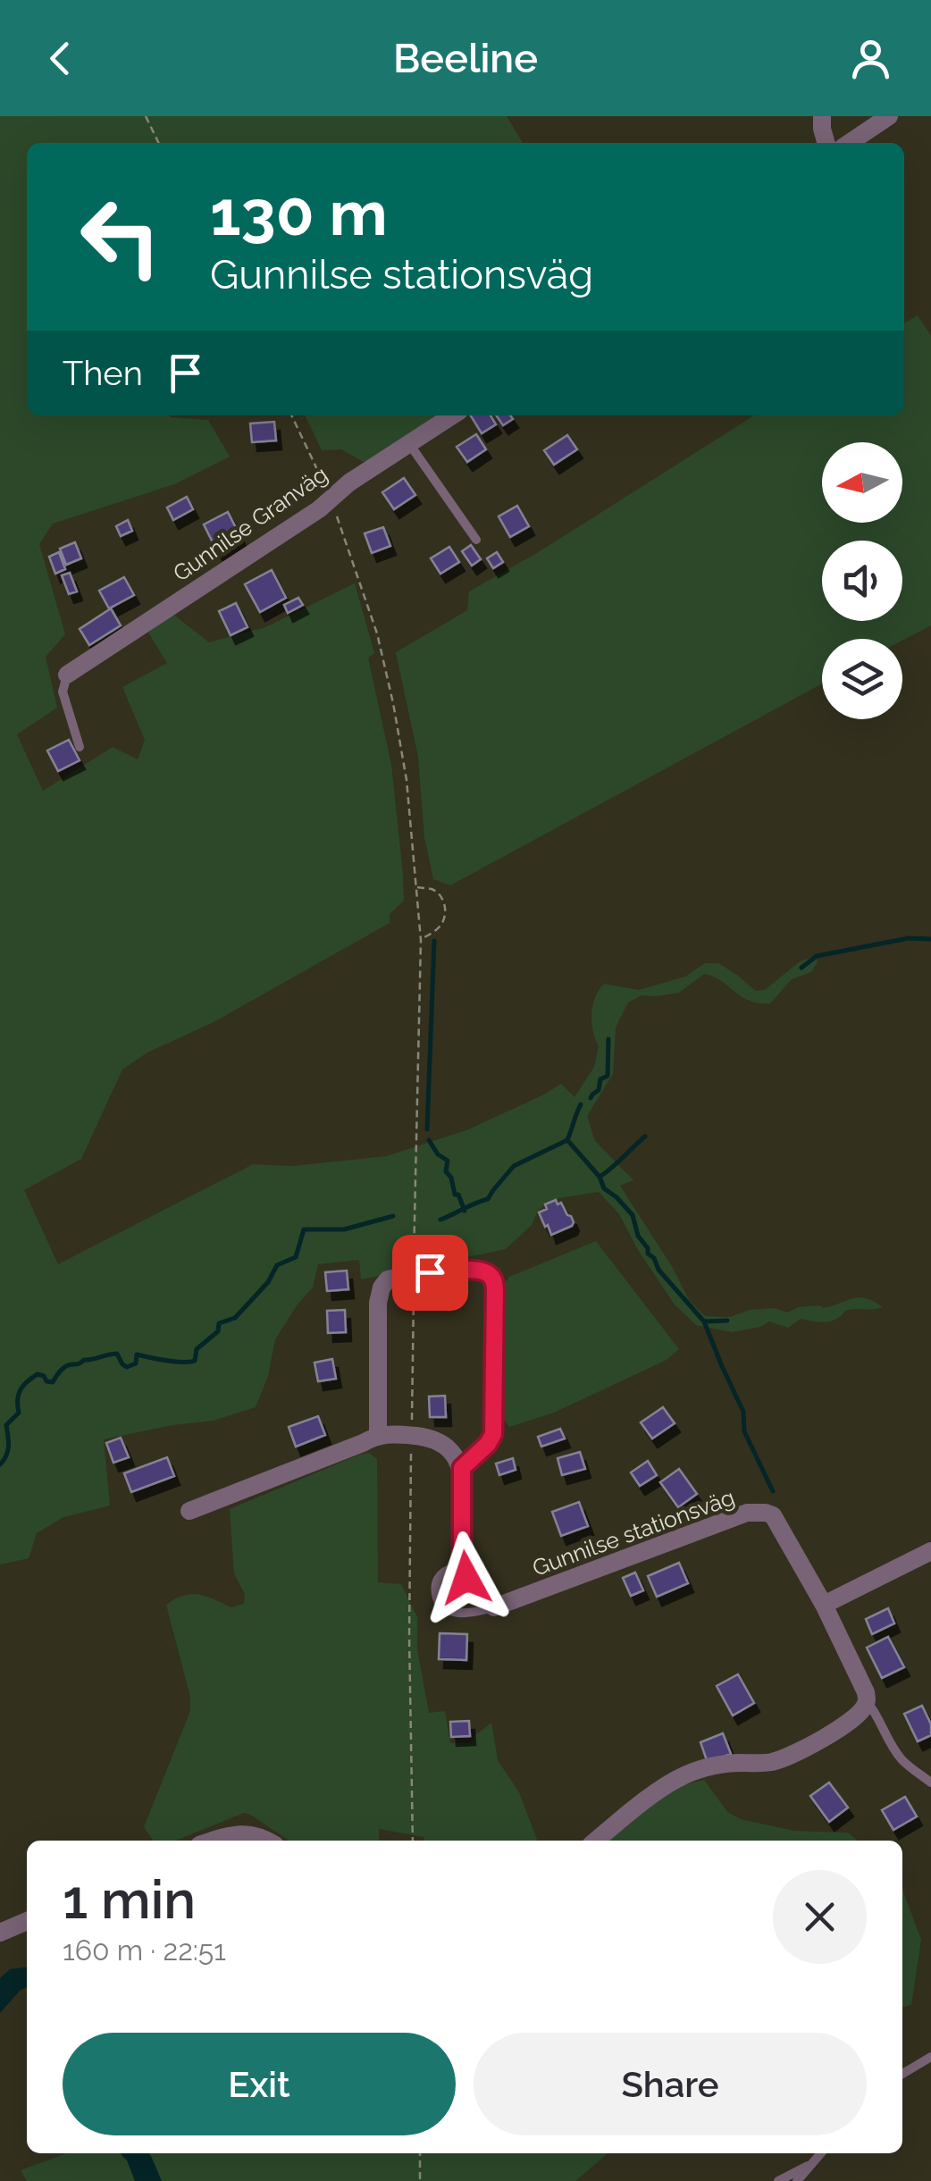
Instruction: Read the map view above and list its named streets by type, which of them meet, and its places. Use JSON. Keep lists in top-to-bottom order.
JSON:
{
  "streets": {
    "street": ["Gunnilse Granväg", "Gunnilse stationsväg"]
  },
  "north": "left",
  "page": {
    "header": "Beeline",
    "turn": ["130 m", "Gunnilse stationsväg"],
    "then": "Then",
    "heading": ["1 min", "160 m · 22:51"],
    "buttons": ["Exit", "Share"]
  }
}
